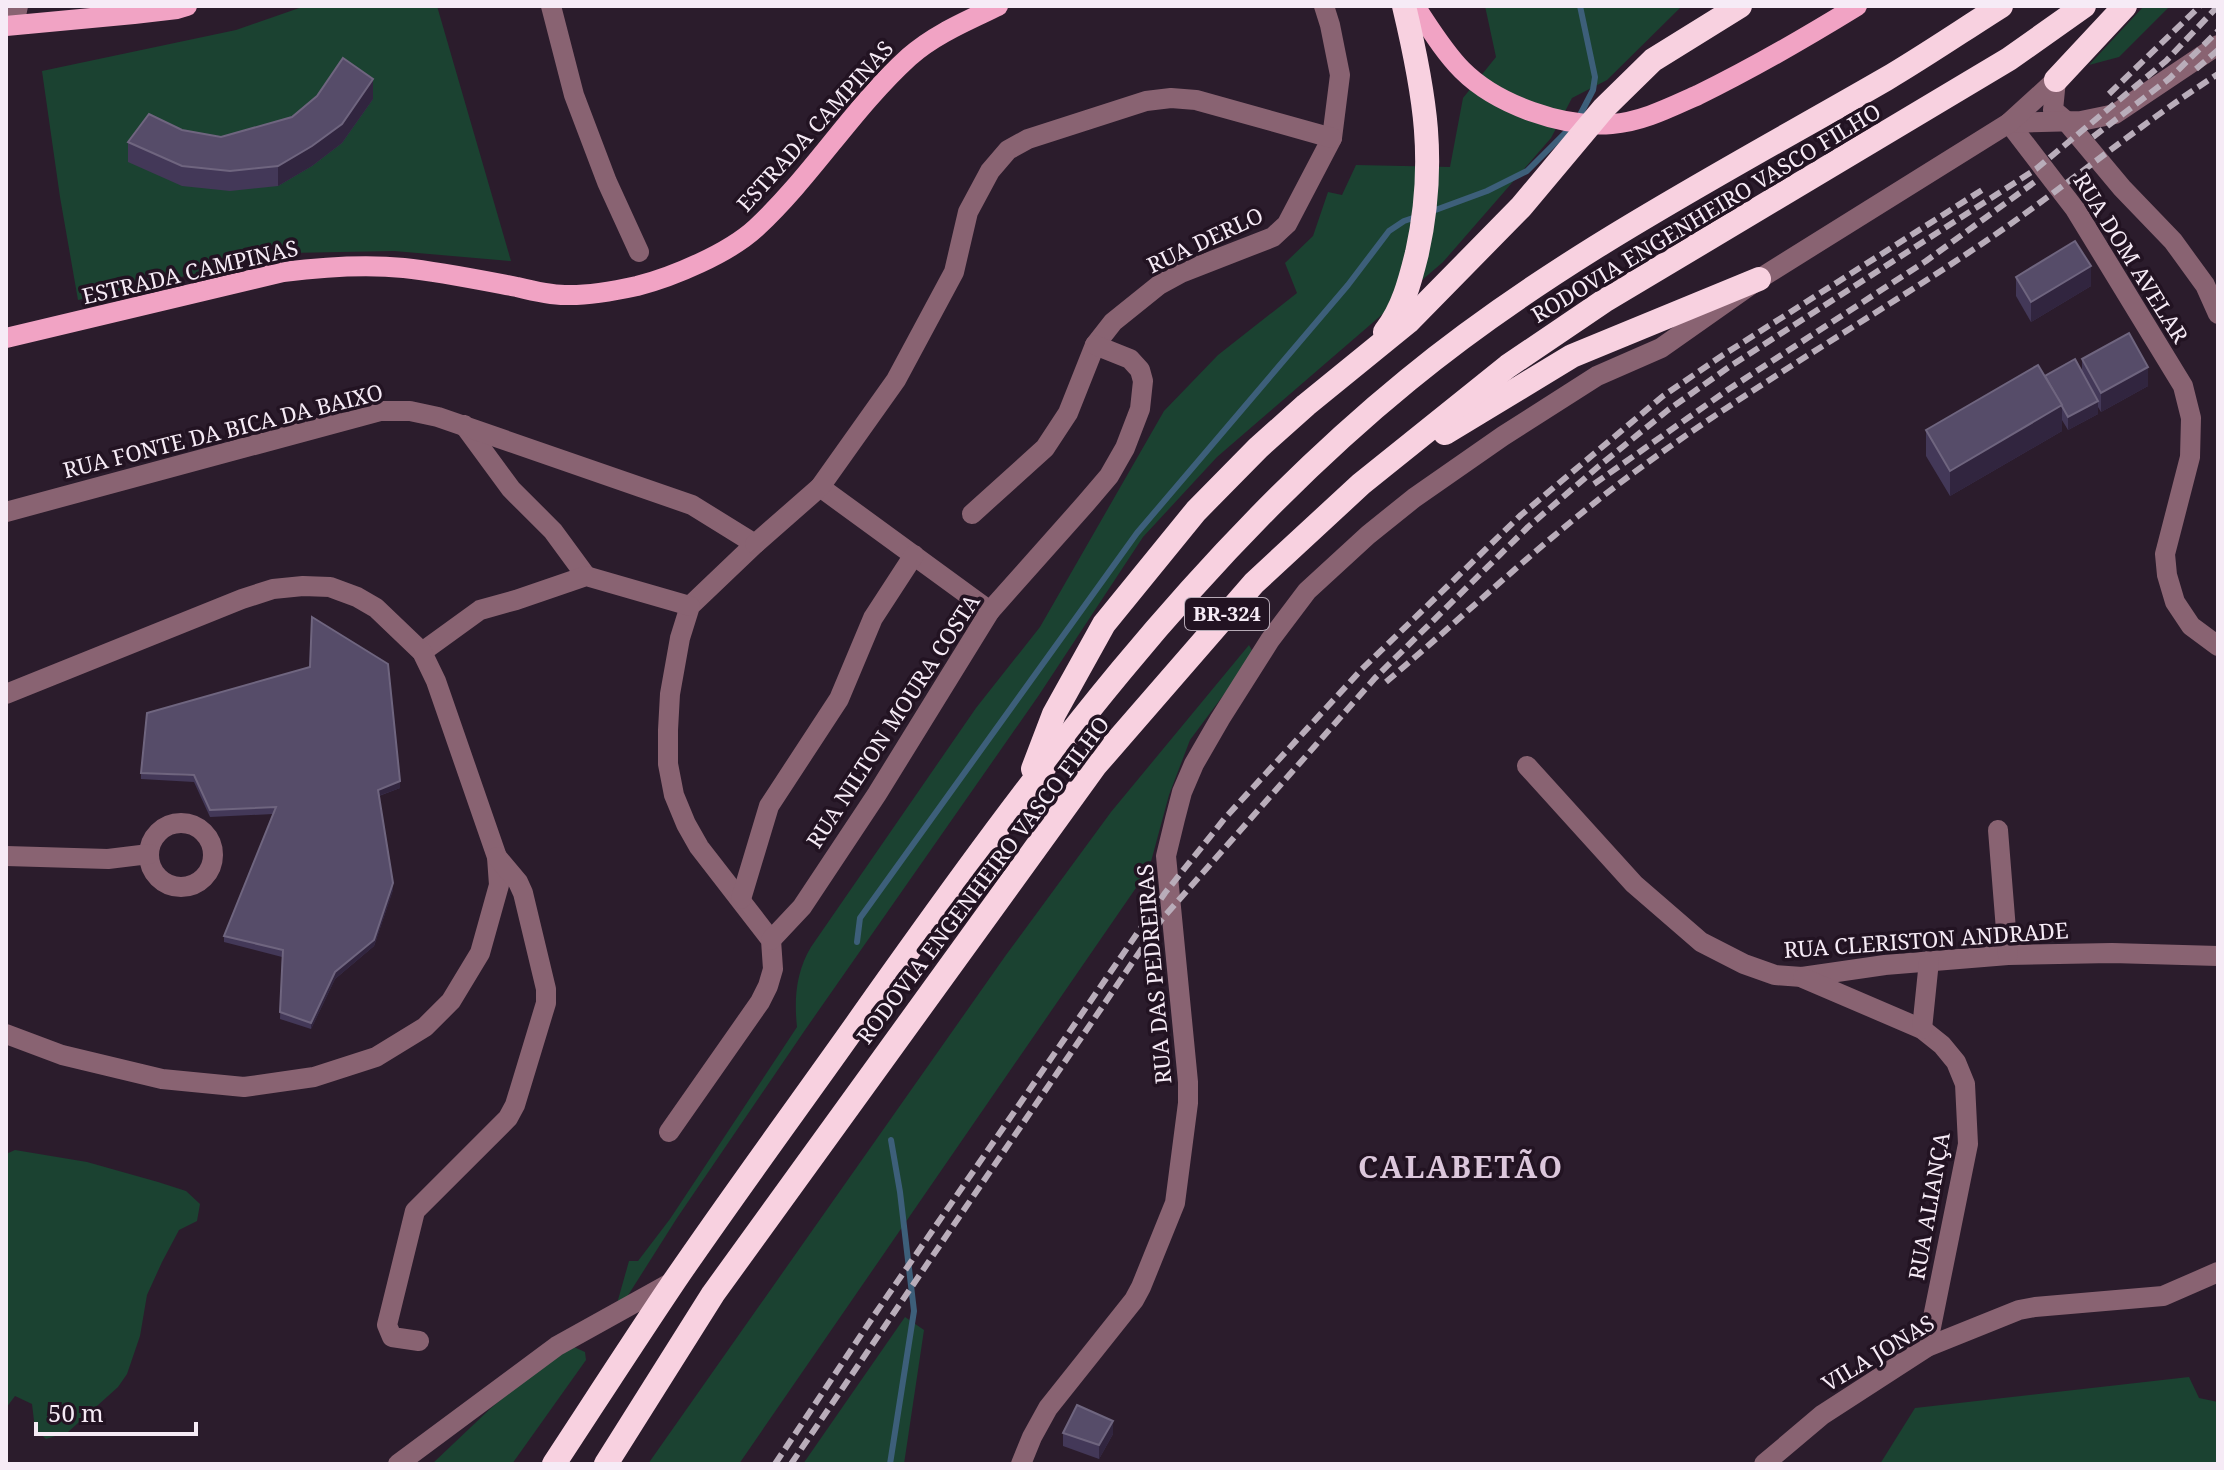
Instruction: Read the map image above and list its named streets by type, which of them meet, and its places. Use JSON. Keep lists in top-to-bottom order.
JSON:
{
  "streets": {
    "highway": ["RODOVIA ENGENHEIRO VASCO FILHO", "BR-324"],
    "main road": ["ESTRADA CAMPINAS"],
    "street": [
      "RUA DERLO",
      "RUA DOM AVELAR",
      "RUA FONTE DA BICA DA BAIXO",
      "RUA NILTON MOURA COSTA",
      "RUA CLERISTON ANDRADE",
      "RUA DAS PEDREIRAS",
      "RUA ALIANÇA",
      "VILA JONAS"
    ]
  },
  "crossings": [
    ["RUA DERLO", "RUA NILTON MOURA COSTA"],
    ["RUA DOM AVELAR", "RUA DAS PEDREIRAS"],
    ["RUA CLERISTON ANDRADE", "RUA ALIANÇA"],
    ["RUA ALIANÇA", "VILA JONAS"]
  ],
  "districts": ["CALABETÃO"],
  "scale_bar": "50 m"
}
